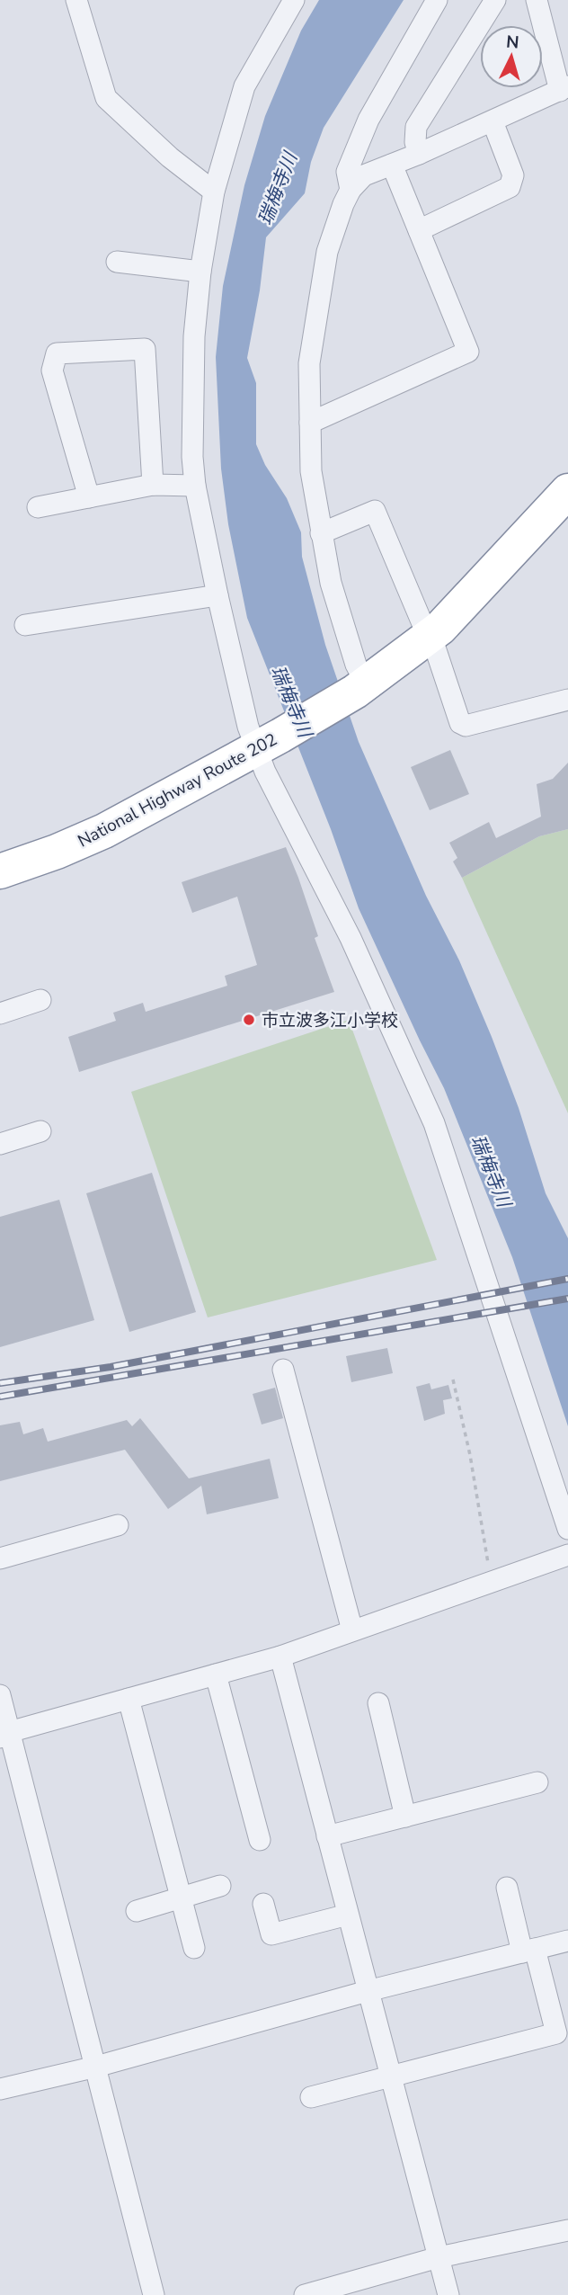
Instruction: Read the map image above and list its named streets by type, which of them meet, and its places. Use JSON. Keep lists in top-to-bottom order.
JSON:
{
  "streets": {
    "highway": ["National Highway Route 202"]
  },
  "water": ["瑞梅寺川"],
  "places": ["市立波多江小学校"],
  "north": "top"
}
